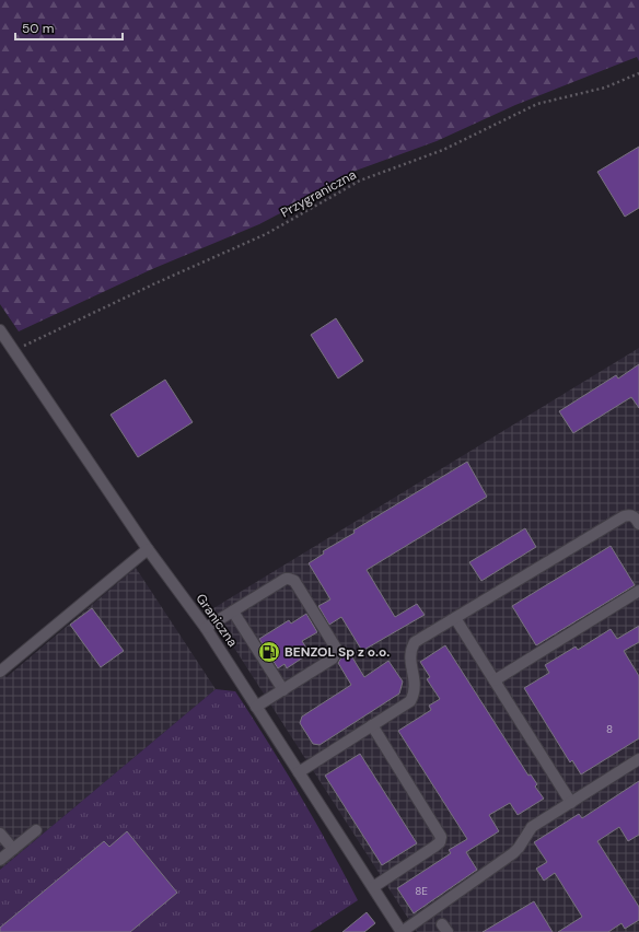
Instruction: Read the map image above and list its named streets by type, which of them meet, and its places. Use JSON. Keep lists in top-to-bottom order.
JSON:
{
  "streets": {
    "street": ["Graniczna"],
    "path": ["Przygraniczna"]
  },
  "crossings": [
    ["Przygraniczna", "Graniczna"]
  ],
  "places": {
    "fuel station": ["BENZOL Sp z o.o."]
  },
  "house_numbers": ["8", "8E"],
  "scale_bar": "50 m"
}
